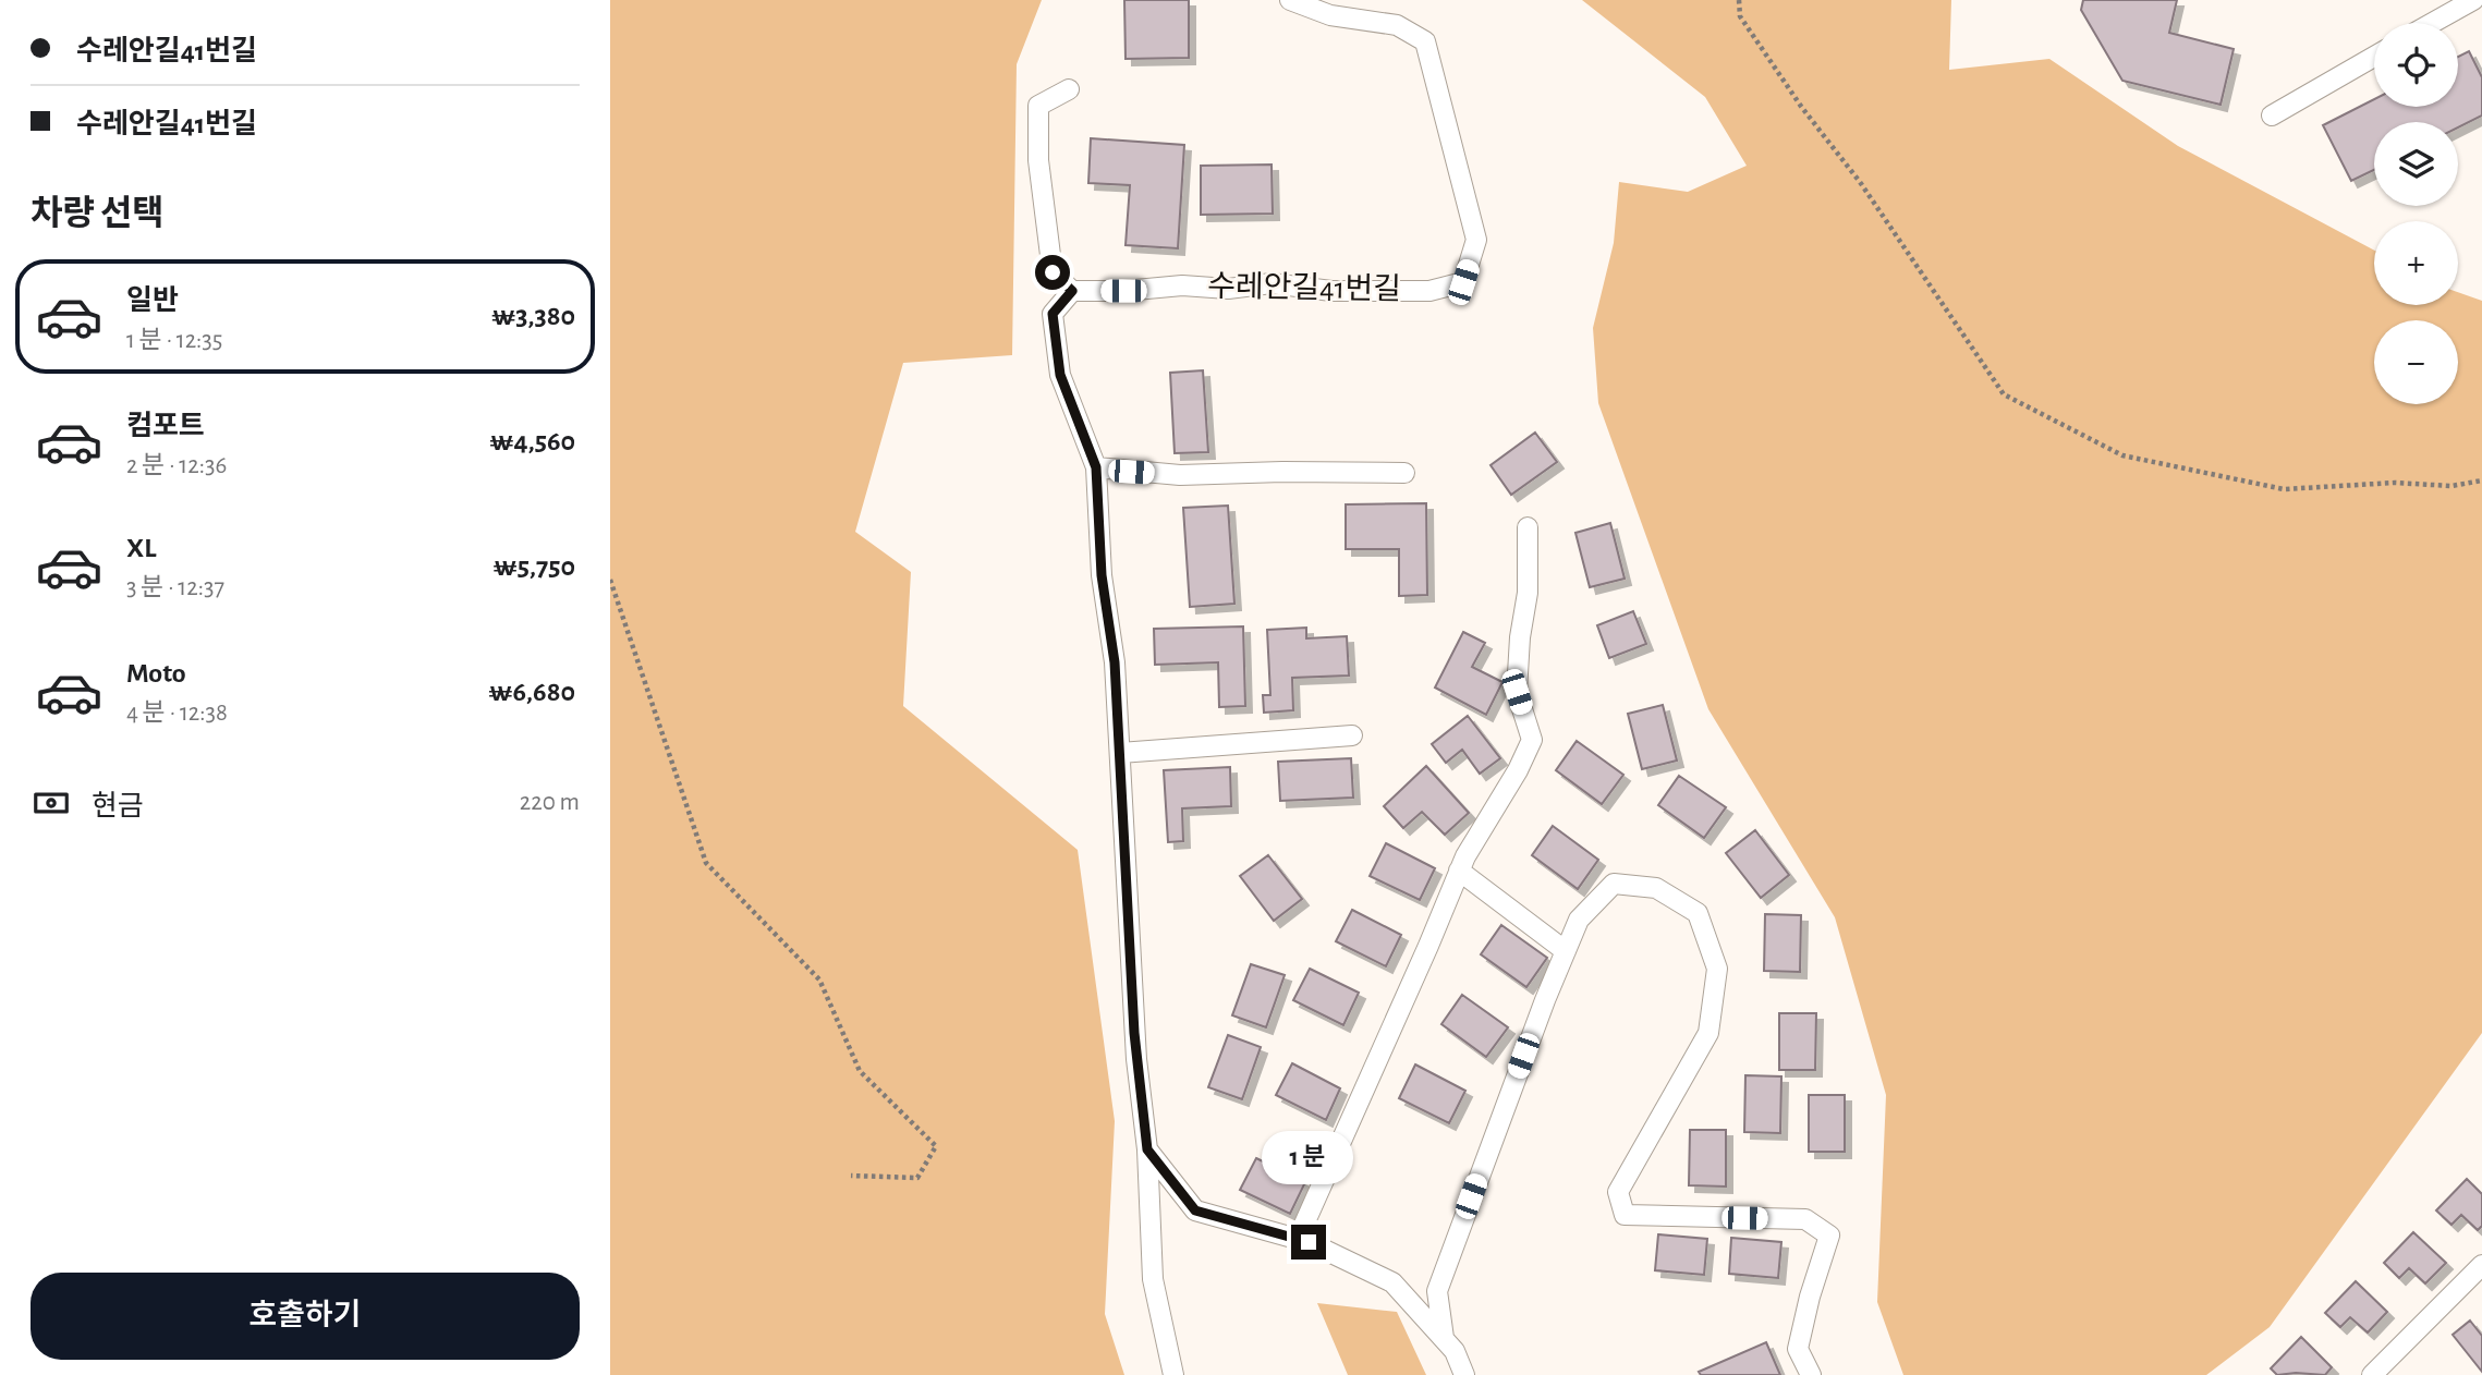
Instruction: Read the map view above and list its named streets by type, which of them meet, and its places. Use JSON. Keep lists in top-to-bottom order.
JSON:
{
  "streets": {
    "lane": ["수레안길41번길"]
  },
  "page": {
    "banner": ["수레안길41번길", "수레안길41번길"],
    "map_buttons": ["+", "−"],
    "heading": "차량 선택",
    "list": [
      {
        "name": "일반",
        "note": "1 분 · 12:35",
        "value": "₩3,380"
      },
      {
        "name": "컴포트",
        "note": "2 분 · 12:36",
        "value": "₩4,560"
      },
      {
        "name": "XL",
        "note": "3 분 · 12:37",
        "value": "₩5,750"
      },
      {
        "name": "Moto",
        "note": "4 분 · 12:38",
        "value": "₩6,680"
      }
    ],
    "pay": ["현금", "220 m"],
    "bubble": "1 분",
    "buttons": "호출하기"
  }
}
